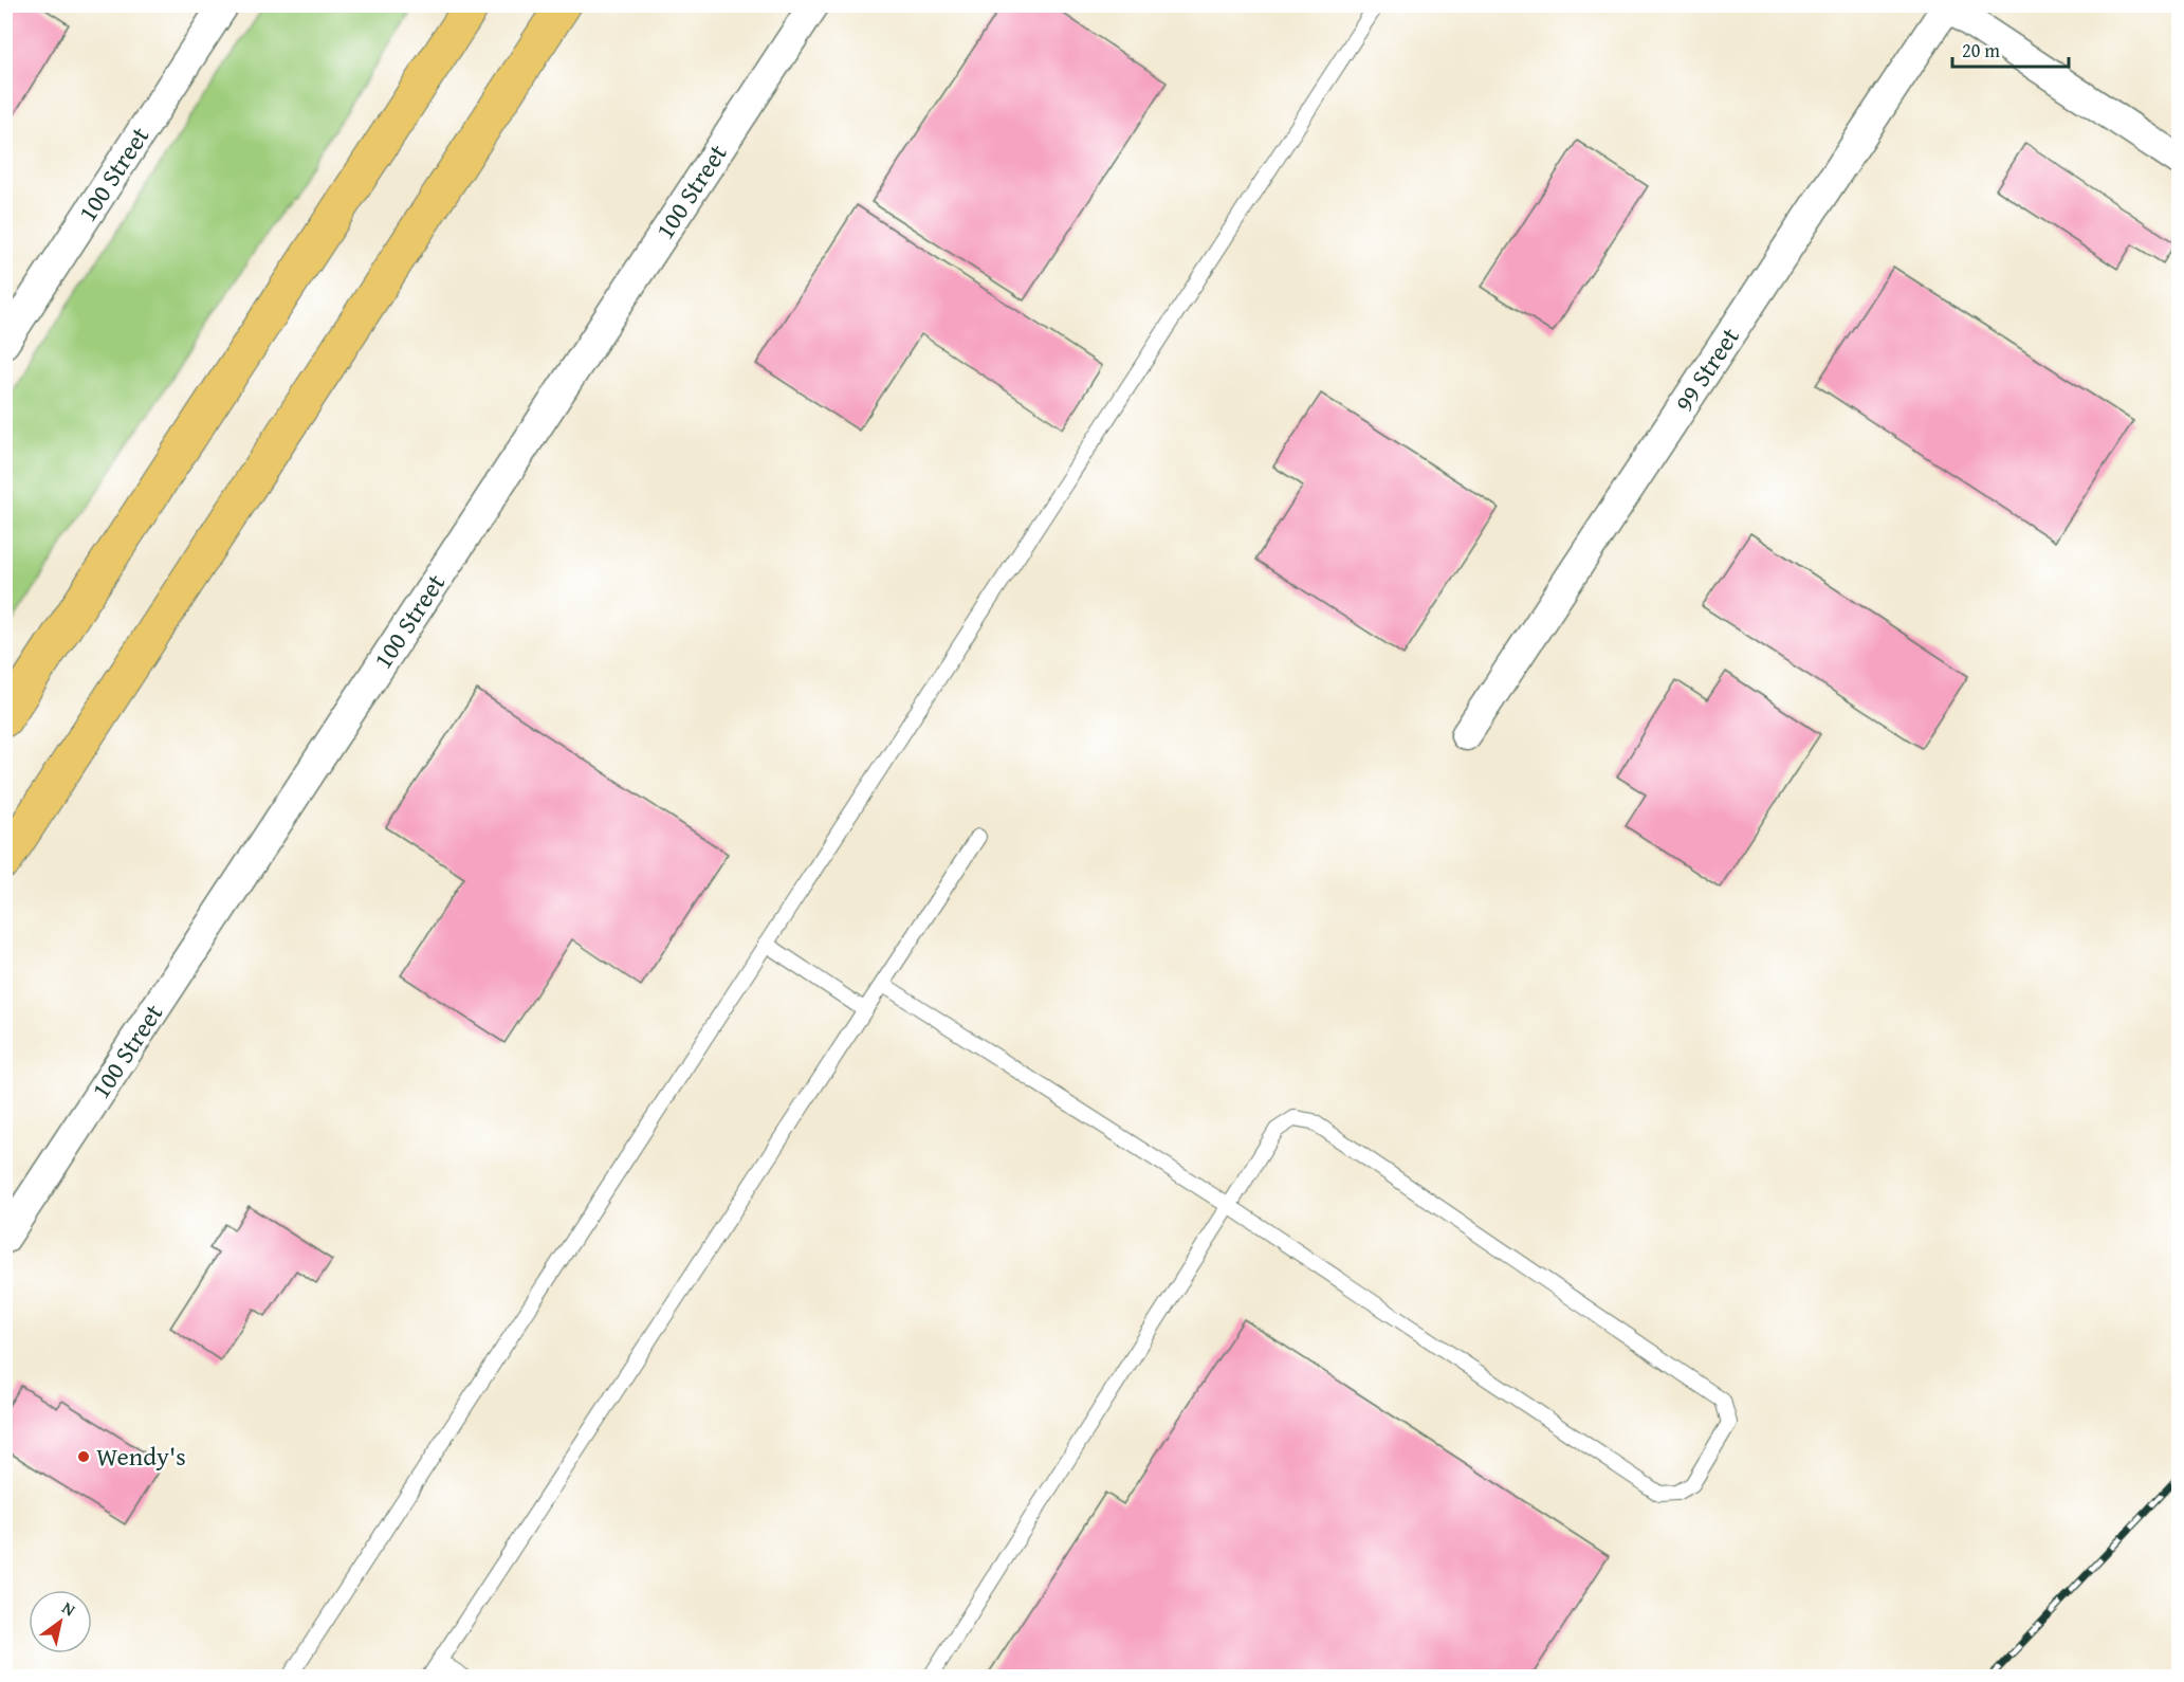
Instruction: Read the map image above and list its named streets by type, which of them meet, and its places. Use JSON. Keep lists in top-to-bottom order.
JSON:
{
  "streets": {
    "street": ["100 Street", "99 Street"]
  },
  "places": ["Wendy's"],
  "scale_bar": "20 m",
  "north": "top right"
}
